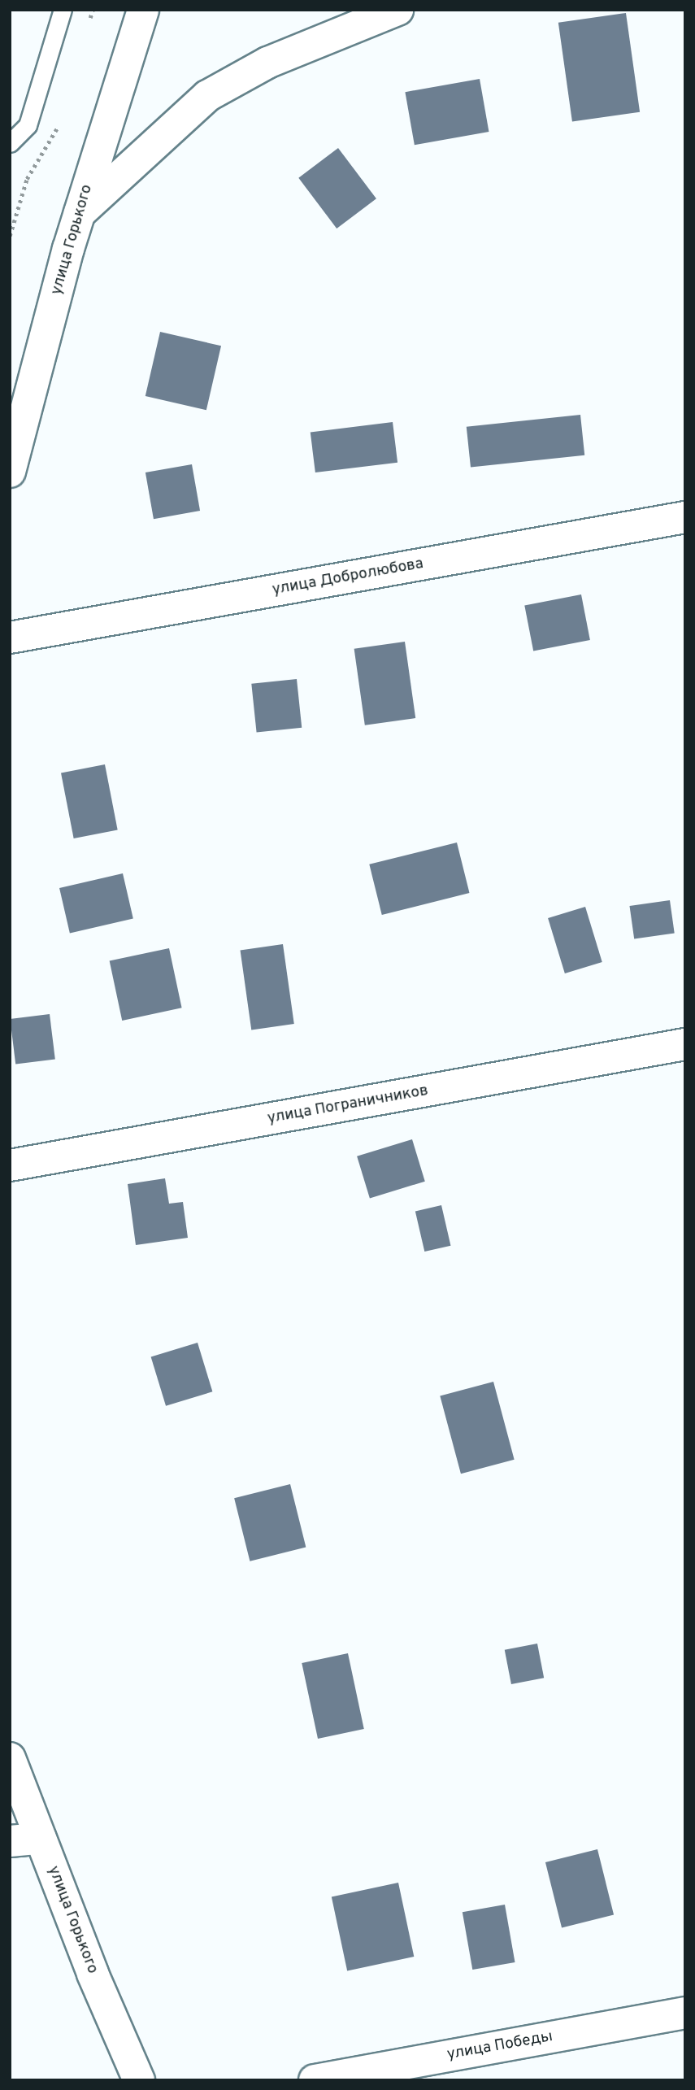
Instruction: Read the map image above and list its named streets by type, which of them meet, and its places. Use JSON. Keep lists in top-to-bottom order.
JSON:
{
  "streets": {
    "street": [
      "улица Горького",
      "улица Добролюбова",
      "улица Пограничников",
      "улица Победы"
    ]
  }
}
